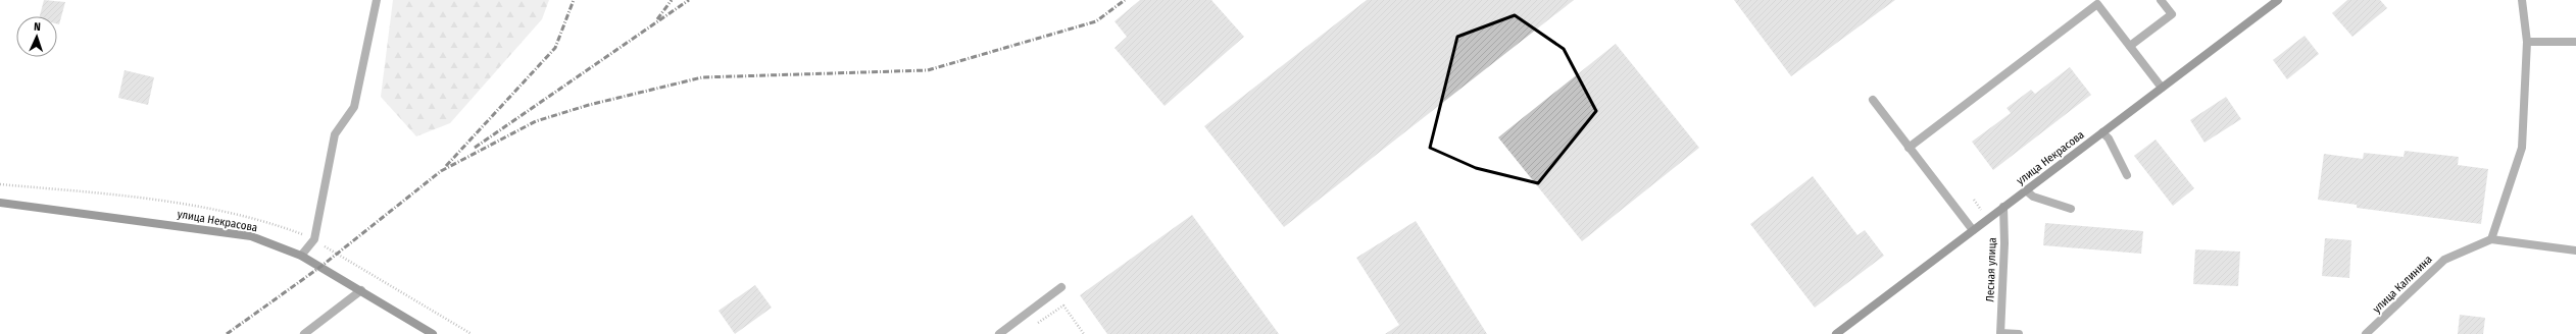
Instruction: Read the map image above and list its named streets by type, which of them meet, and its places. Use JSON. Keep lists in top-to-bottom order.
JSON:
{
  "streets": {
    "street": ["улица Некрасова", "Лесная улица", "улица Калинина"]
  },
  "crossings": [
    ["улица Некрасова", "Лесная улица"]
  ],
  "north": "top"
}
